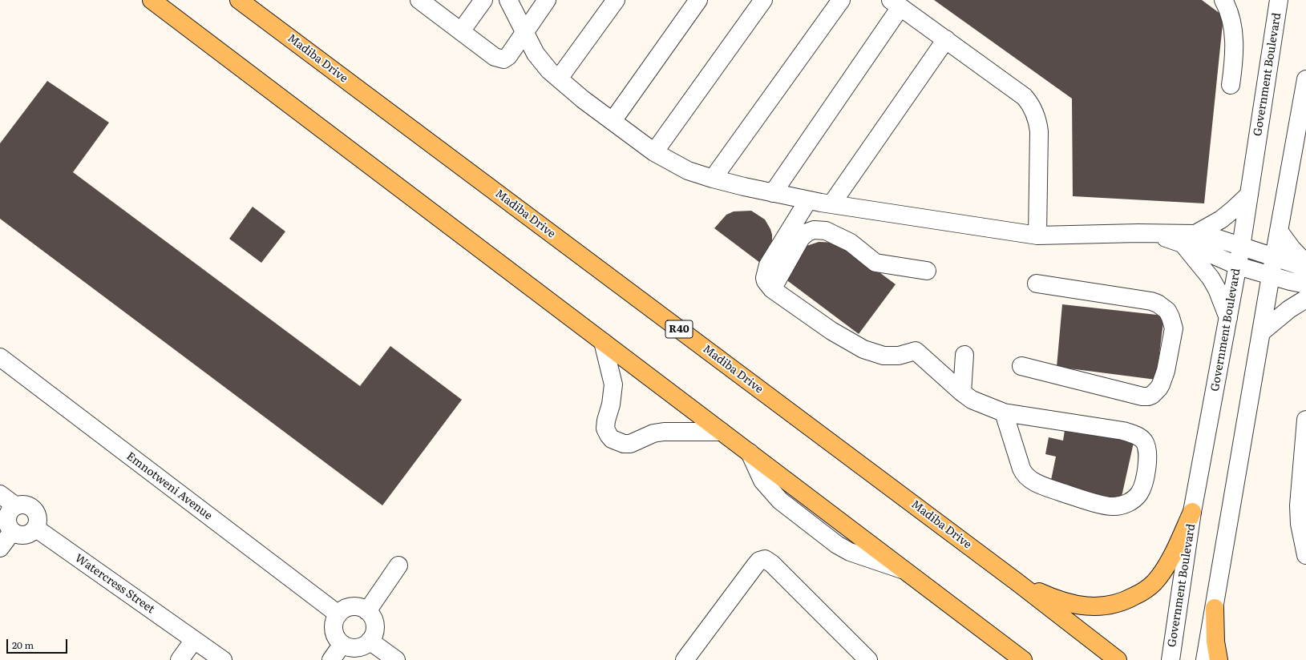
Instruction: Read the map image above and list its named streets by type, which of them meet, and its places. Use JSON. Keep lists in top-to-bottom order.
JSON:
{
  "streets": {
    "main road": ["Madiba Drive", "R40"],
    "street": ["Government Boulevard", "Emnotweni Avenue", "Watercress Street"]
  },
  "scale_bar": "20 m"
}
